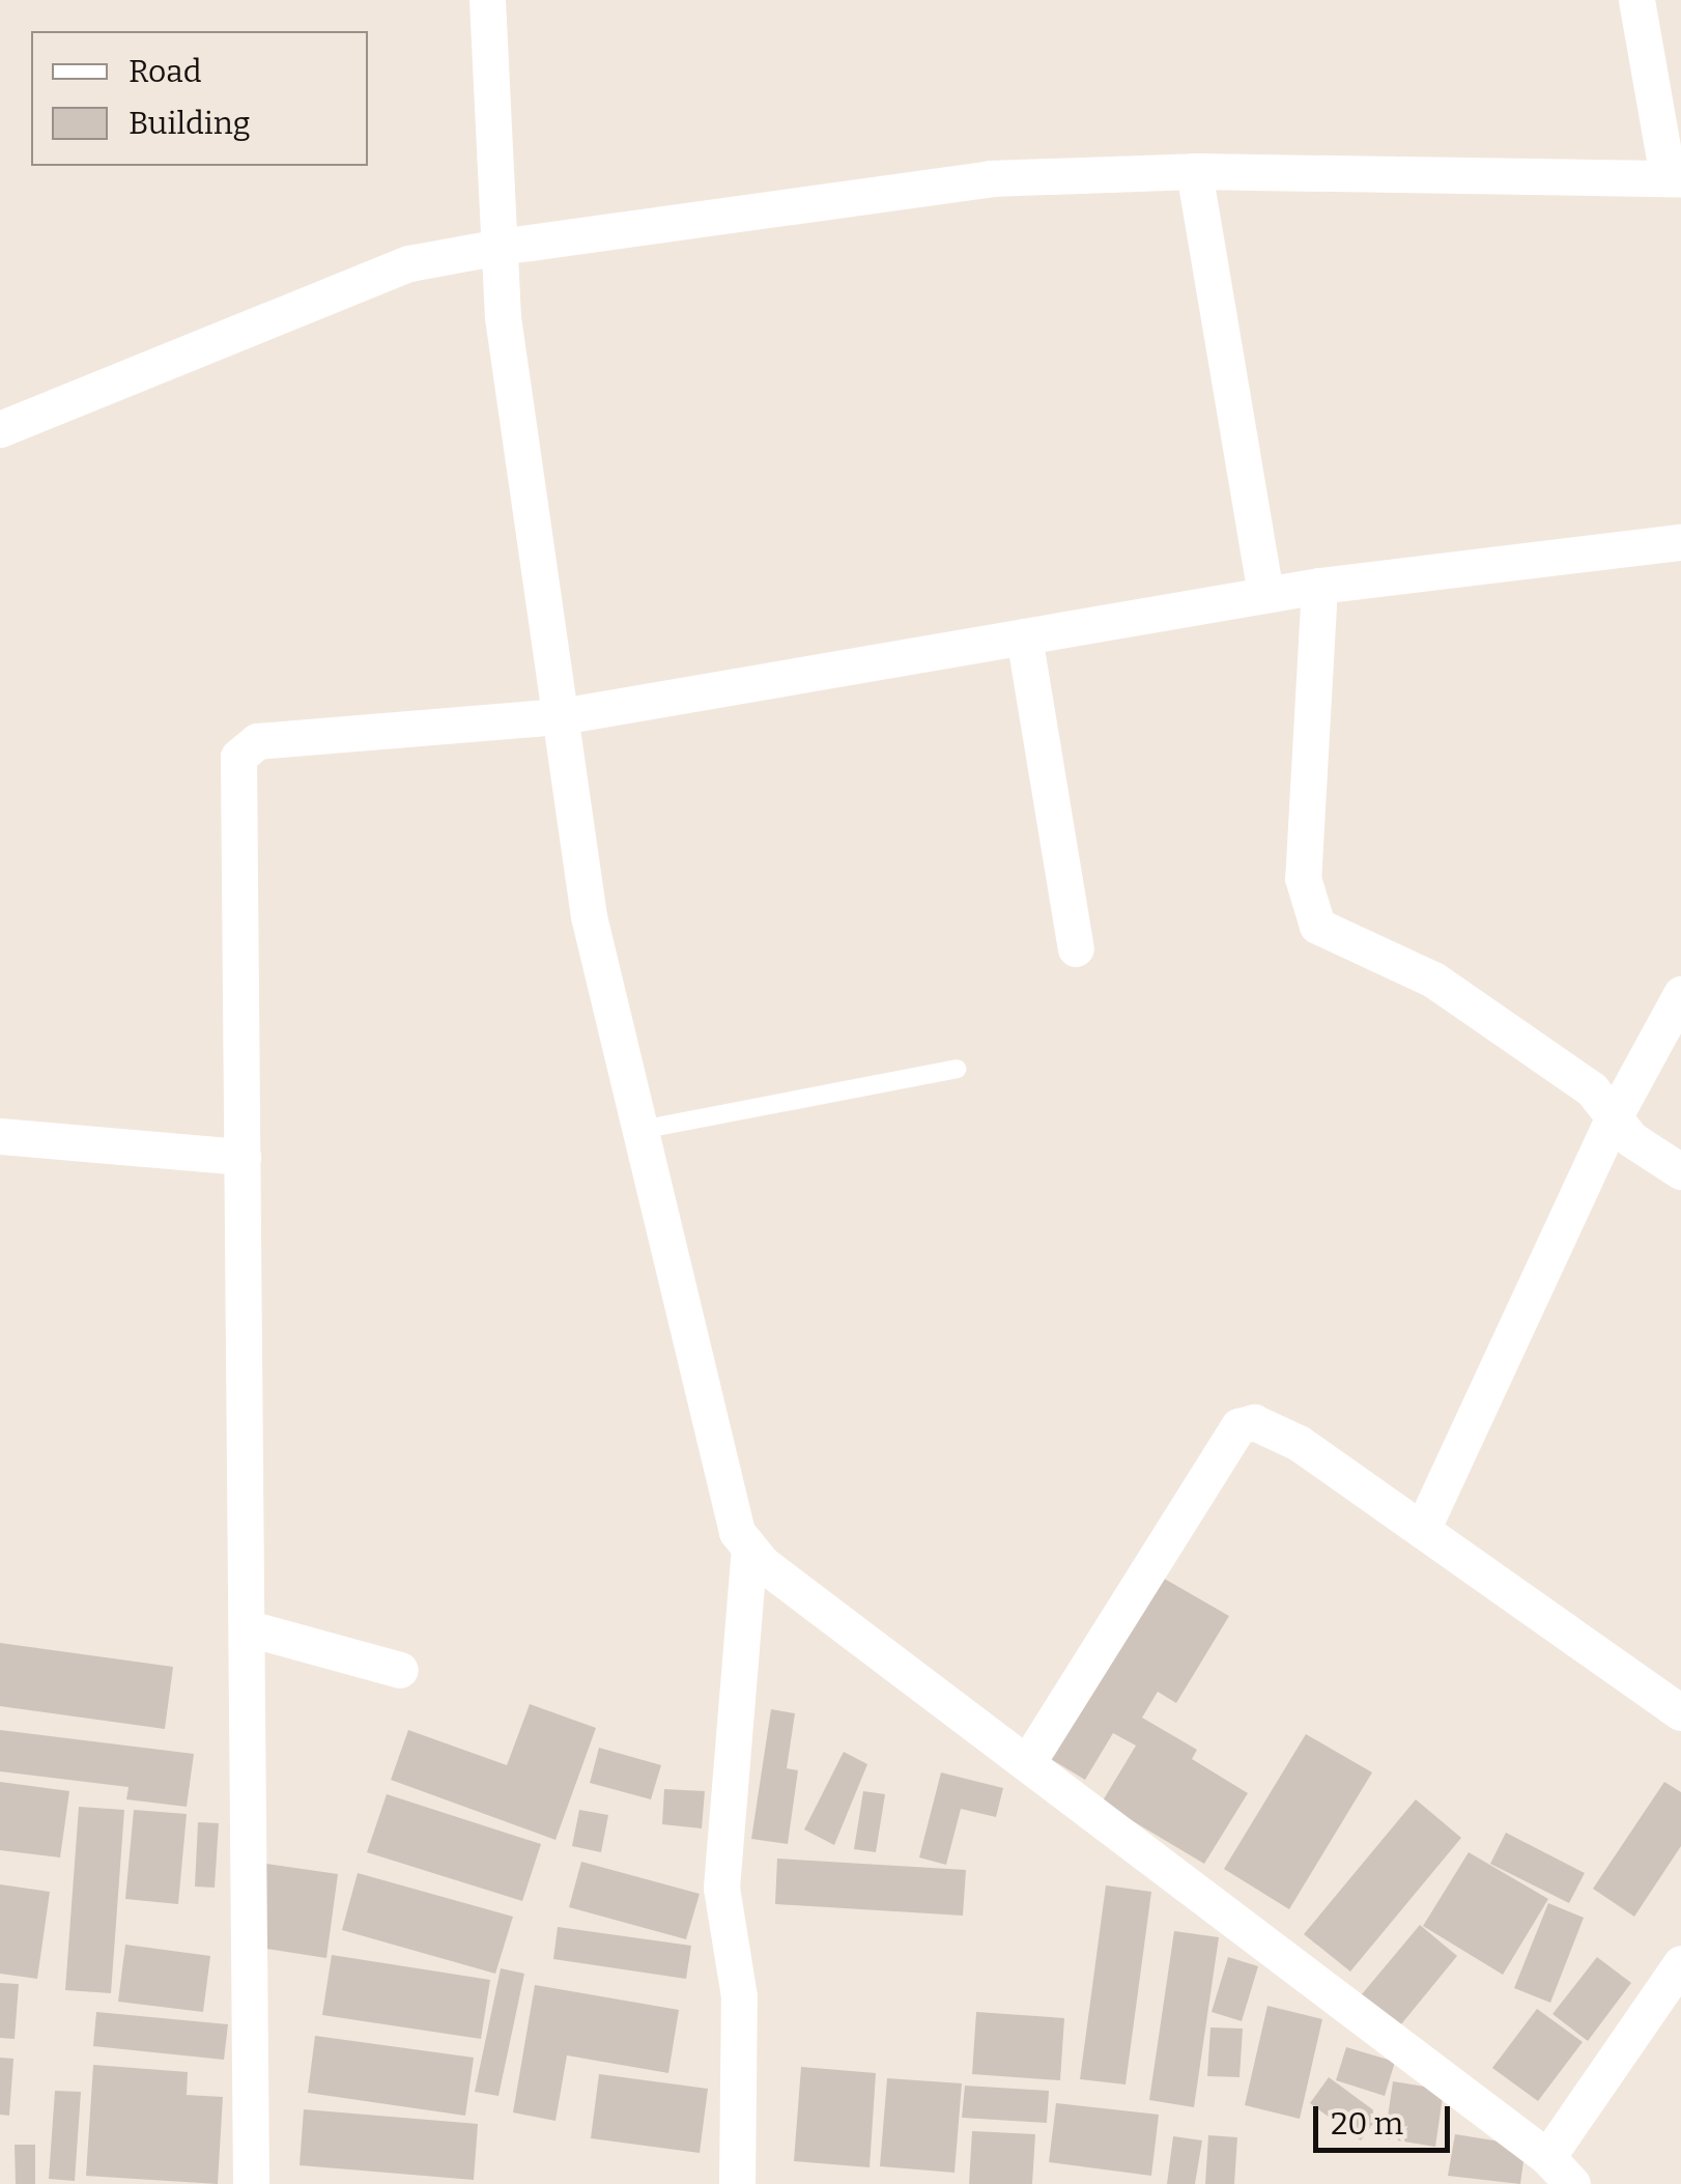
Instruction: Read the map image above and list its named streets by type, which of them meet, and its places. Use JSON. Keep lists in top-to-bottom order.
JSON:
{
  "legend": ["Road", "Building"],
  "scale_bar": "20 m"
}
